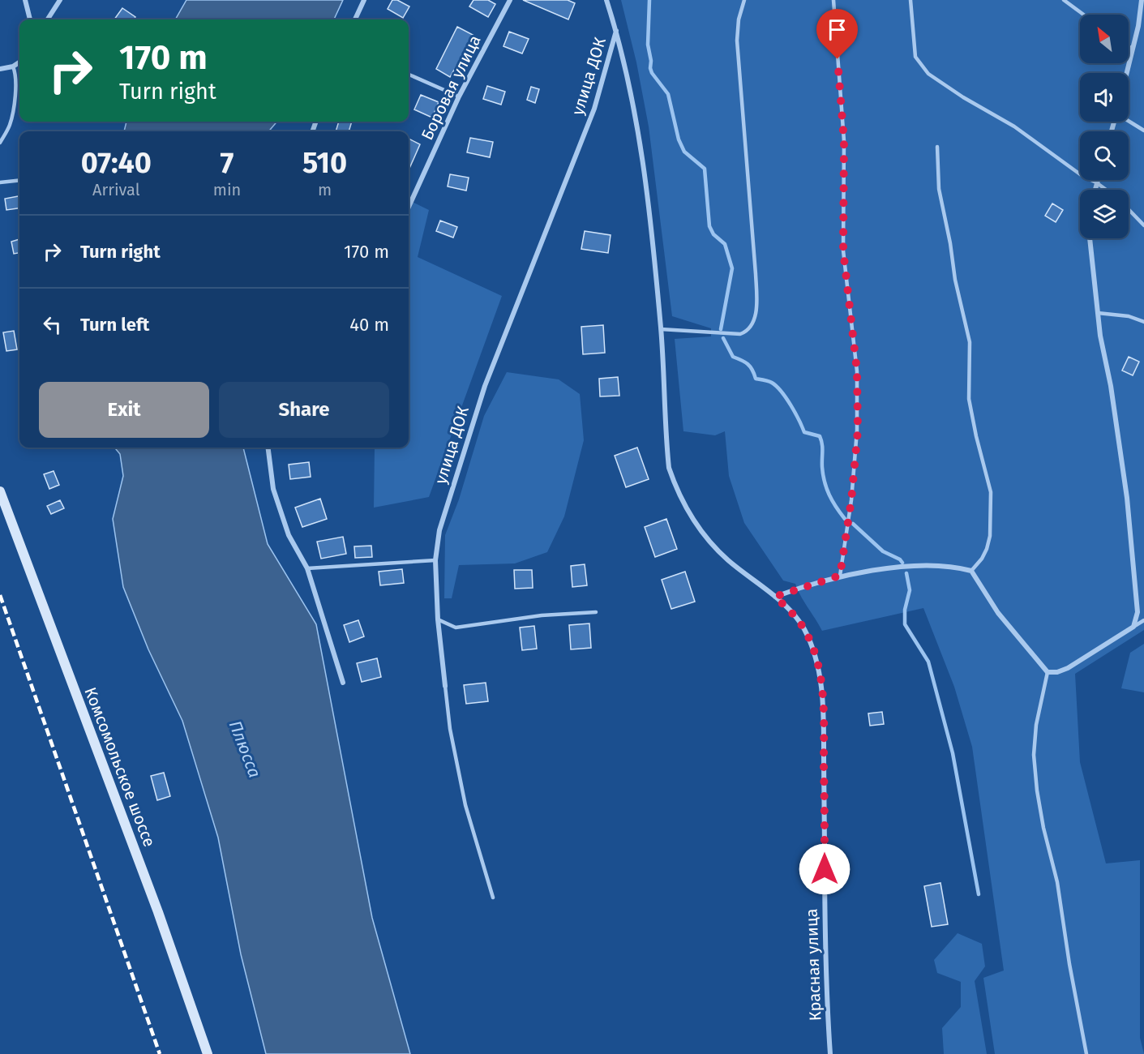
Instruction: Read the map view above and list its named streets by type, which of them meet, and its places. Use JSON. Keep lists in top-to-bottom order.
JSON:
{
  "streets": {
    "main road": ["Комсомольское шоссе"],
    "street": ["улица ДОК", "Боровая улица", "Красная улица"]
  },
  "crossings": [
    ["улица ДОК", "Красная улица"]
  ],
  "water": ["Плюсса"],
  "north": "top left",
  "page": {
    "turn": ["170 m", "Turn right"],
    "eta": [
      "07:40",
      "Arrival",
      "7",
      "min",
      "510",
      "m"
    ],
    "list": [
      {
        "name": "Turn right",
        "value": "170 m"
      },
      {
        "name": "Turn left",
        "value": "40 m"
      }
    ],
    "buttons": ["Exit", "Share"]
  }
}
